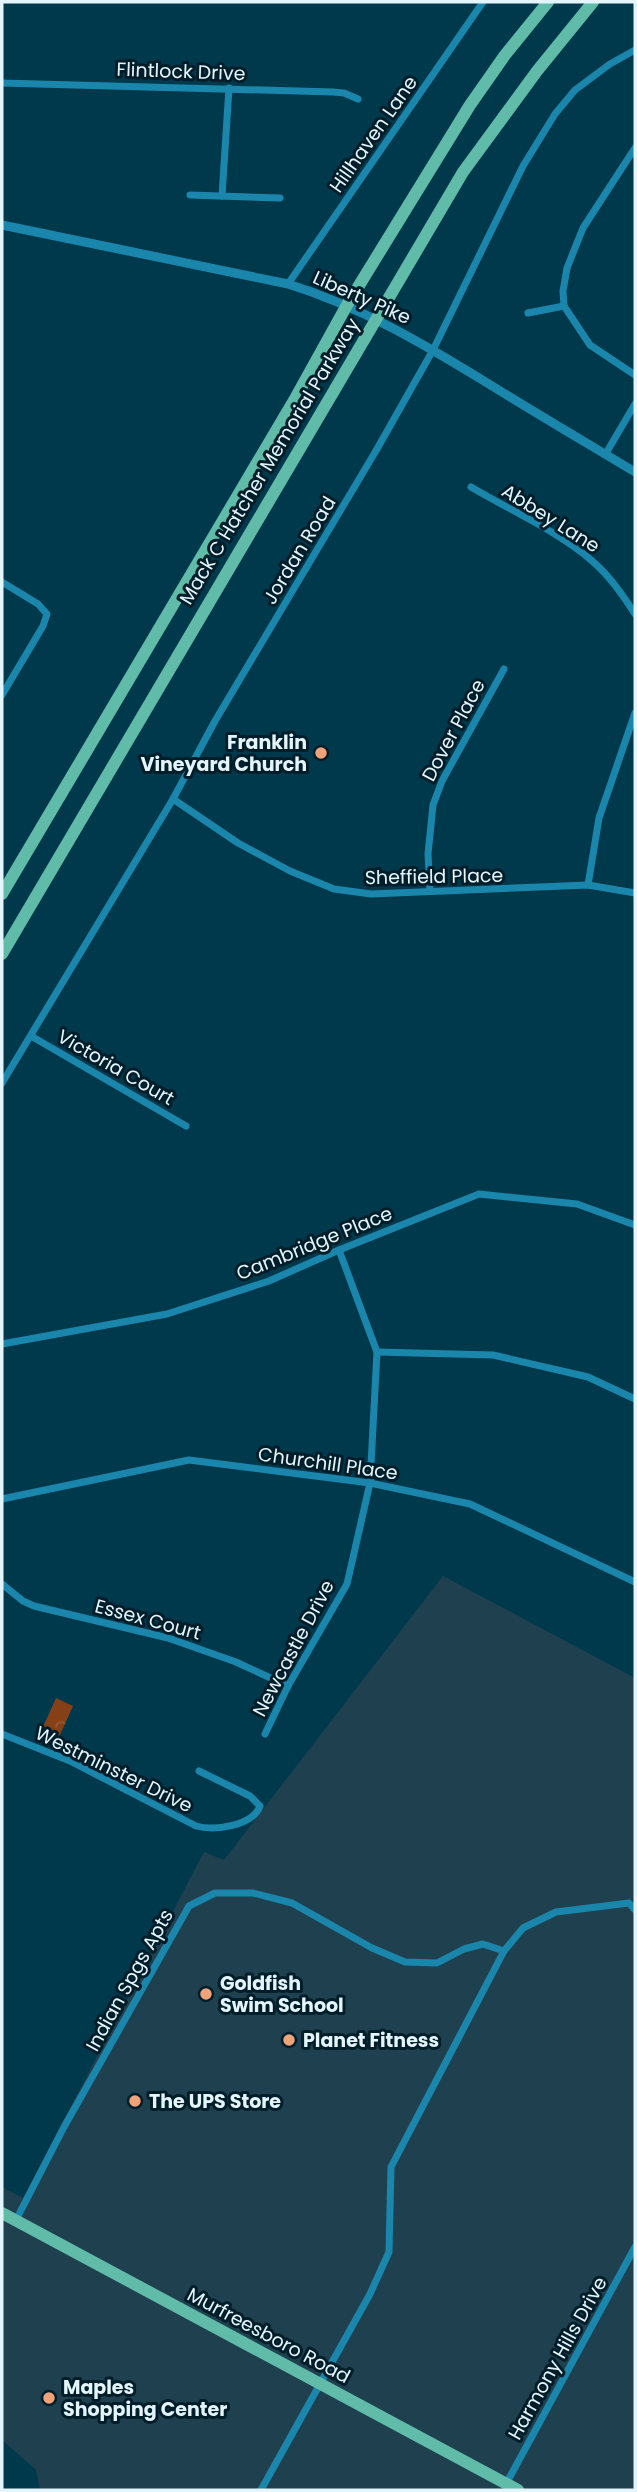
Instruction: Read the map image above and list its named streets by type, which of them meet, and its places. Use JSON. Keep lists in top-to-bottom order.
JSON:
{
  "streets": {
    "highway": ["Mack C Hatcher Memorial Parkway", "Murfreesboro Road"],
    "street": [
      "Flintlock Drive",
      "Hillhaven Lane",
      "Liberty Pike",
      "Abbey Lane",
      "Jordan Road",
      "Dover Place",
      "Sheffield Place",
      "Victoria Court",
      "Cambridge Place",
      "Churchill Place",
      "Essex Court",
      "Newcastle Drive",
      "Westminster Drive",
      "Indian Spgs Apts",
      "Harmony Hills Drive"
    ]
  },
  "crossings": [
    ["Hillhaven Lane", "Liberty Pike"],
    ["Liberty Pike", "Mack C Hatcher Memorial Parkway"],
    ["Liberty Pike", "Jordan Road"],
    ["Jordan Road", "Sheffield Place"],
    ["Jordan Road", "Victoria Court"],
    ["Dover Place", "Sheffield Place"],
    ["Cambridge Place", "Newcastle Drive"],
    ["Churchill Place", "Newcastle Drive"],
    ["Essex Court", "Newcastle Drive"],
    ["Indian Spgs Apts", "Murfreesboro Road"],
    ["Murfreesboro Road", "Harmony Hills Drive"]
  ],
  "places": [
    "Franklin Vineyard Church",
    "Goldfish Swim School",
    "Planet Fitness",
    "The UPS Store",
    "Maples Shopping Center"
  ]
}
